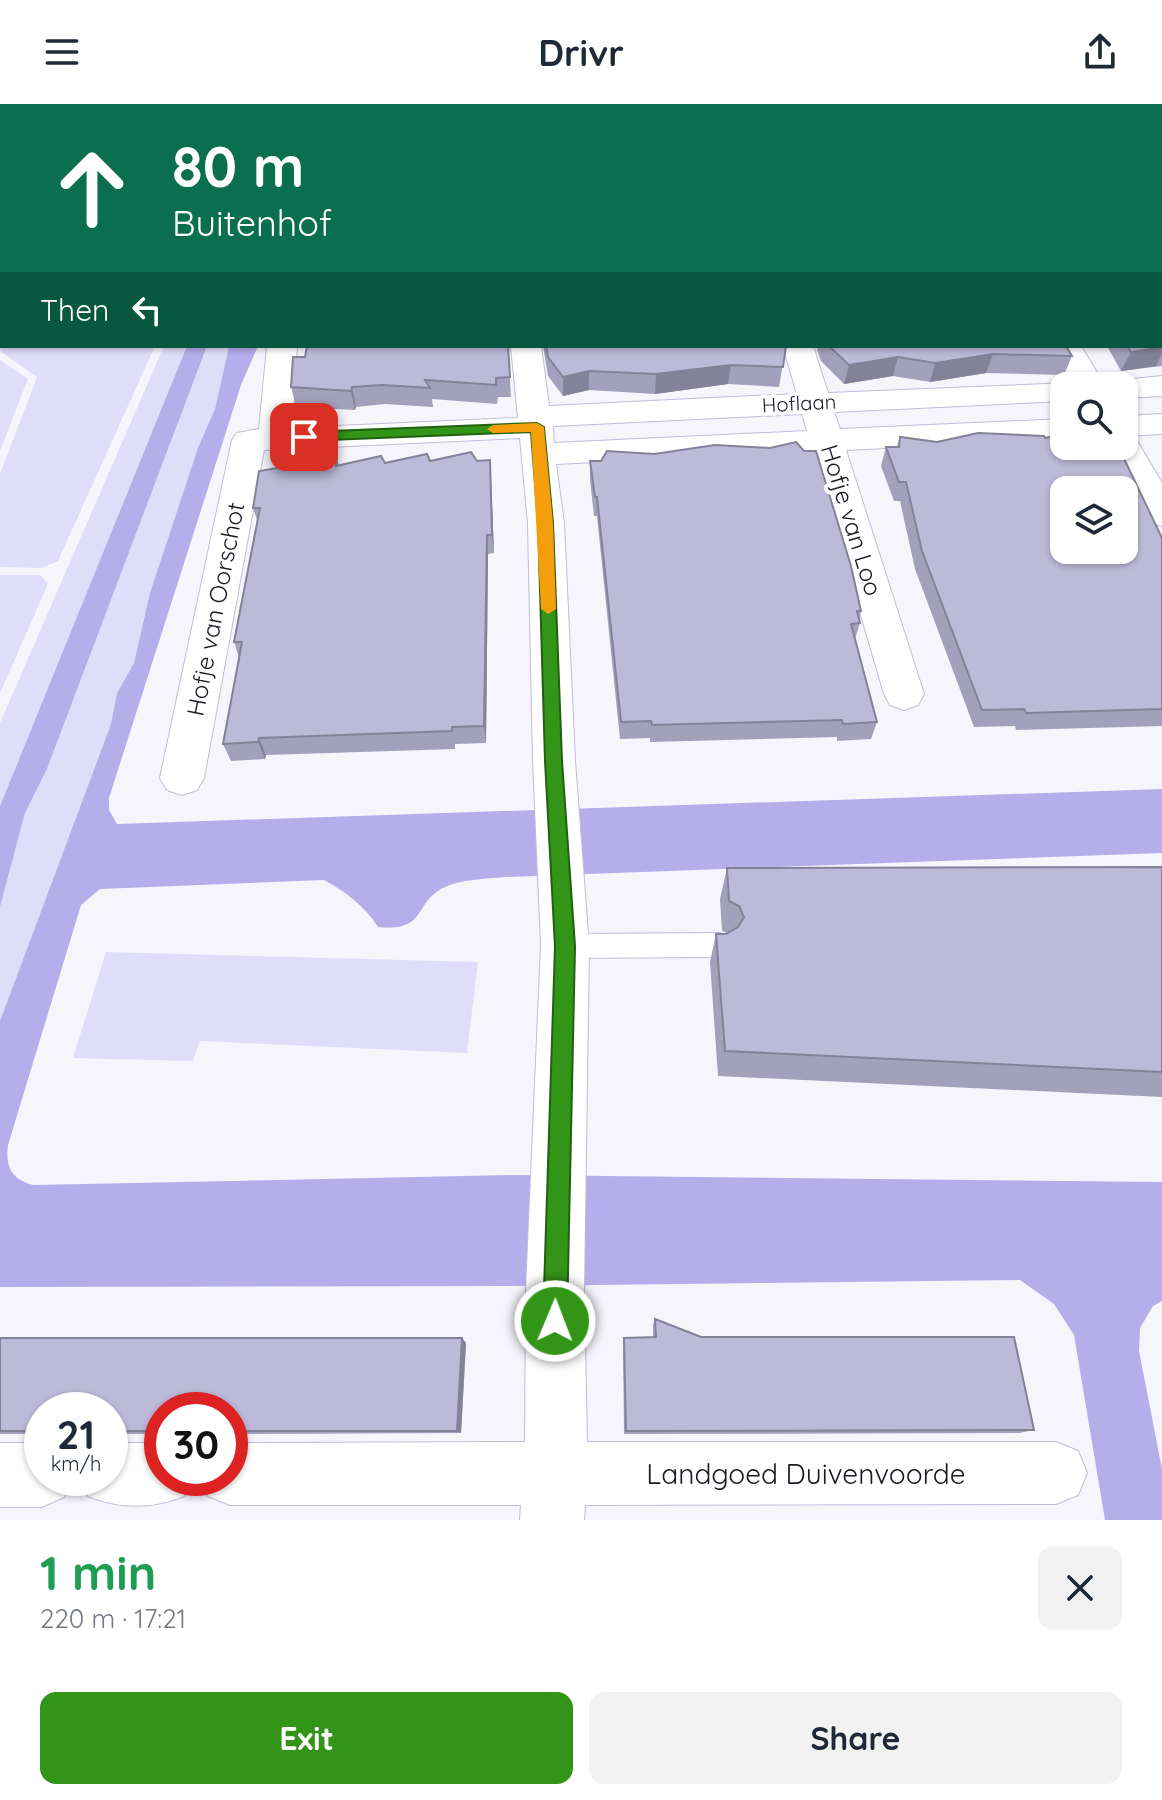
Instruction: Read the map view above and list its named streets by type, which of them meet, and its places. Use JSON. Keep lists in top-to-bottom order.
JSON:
{
  "streets": {
    "street": [
      "Hoflaan",
      "Hofje van Loo",
      "Hofje van Oorschot",
      "Landgoed Duivenvoorde"
    ]
  },
  "crossings": [
    ["Hoflaan", "Hofje van Loo"],
    ["Hoflaan", "Hofje van Oorschot"]
  ],
  "page": {
    "header": "Drivr",
    "turn": ["80 m", "Buitenhof"],
    "then": "Then",
    "speed": "21 km/h",
    "limit": "30",
    "heading": ["1 min", "220 m · 17:21"],
    "buttons": ["Exit", "Share"]
  }
}
